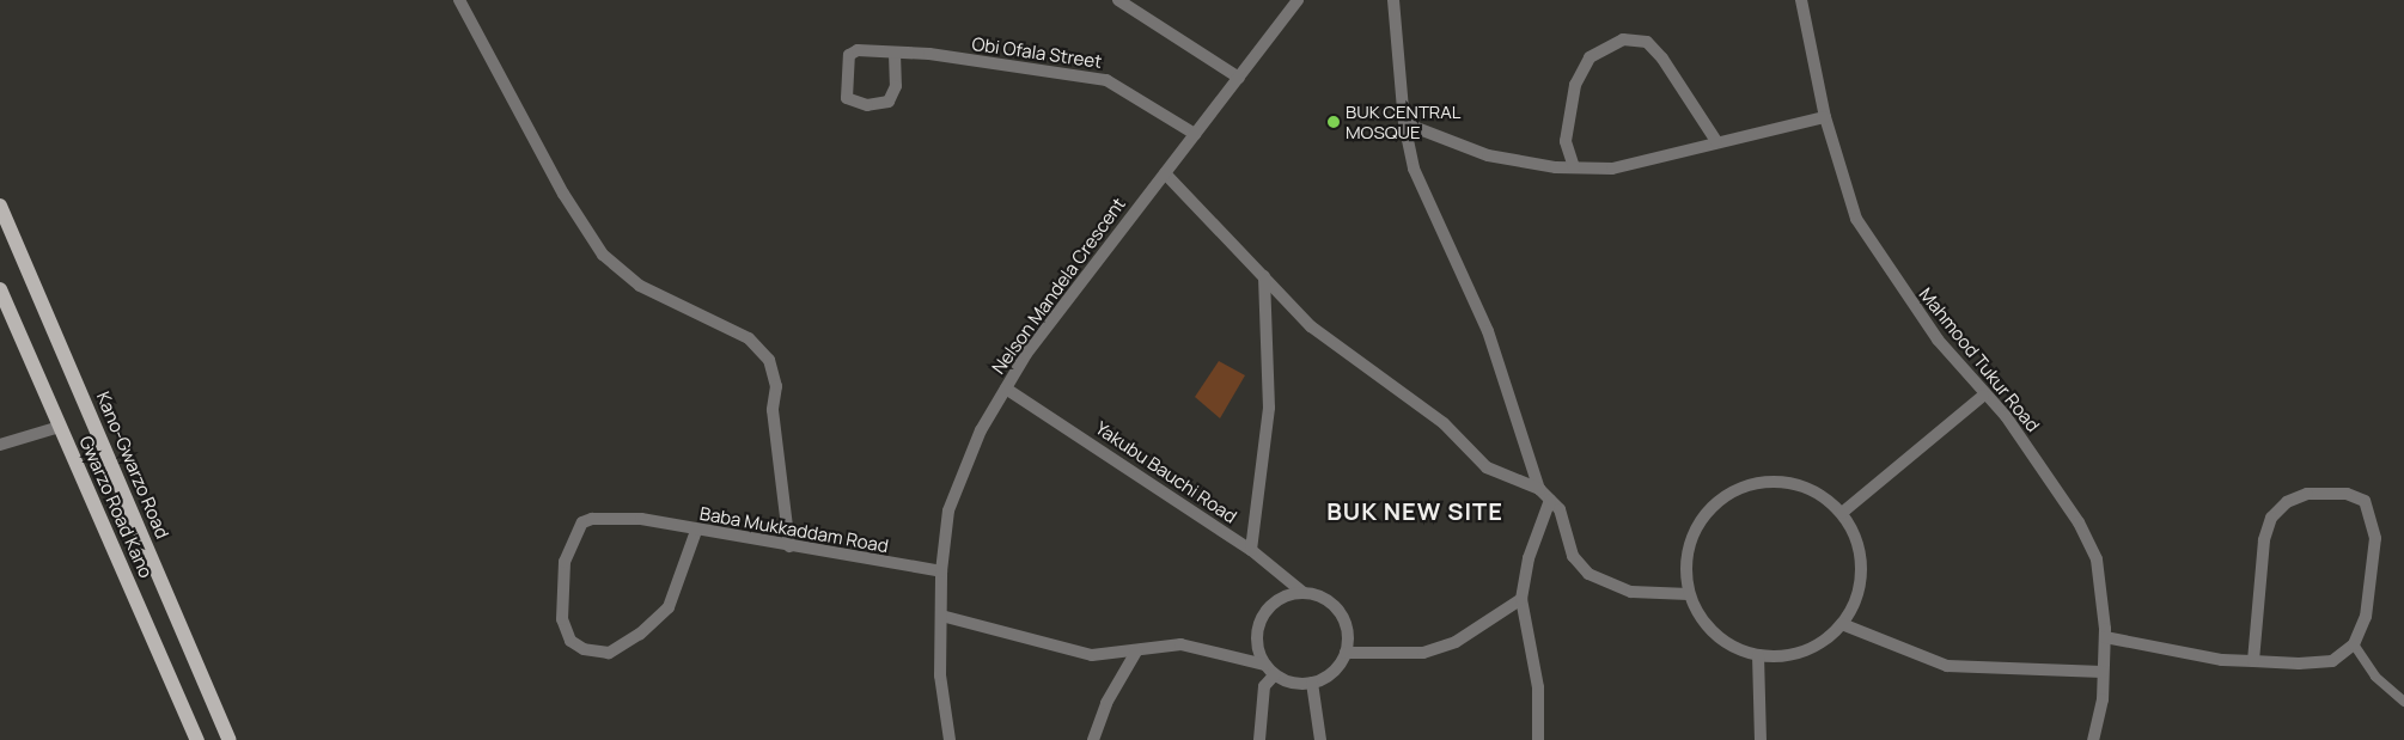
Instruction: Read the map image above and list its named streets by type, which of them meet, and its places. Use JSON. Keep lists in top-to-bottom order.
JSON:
{
  "streets": {
    "main road": ["Kano-Gwarzo Road", "Gwarzo Road Kano"],
    "street": [
      "Obi Ofala Street",
      "Nelson Mandela Crescent",
      "Mahmood Tukur Road",
      "Yakubu Bauchi Road",
      "Baba Mukkaddam Road"
    ]
  },
  "crossings": [
    ["Obi Ofala Street", "Nelson Mandela Crescent"],
    ["Nelson Mandela Crescent", "Yakubu Bauchi Road"],
    ["Nelson Mandela Crescent", "Baba Mukkaddam Road"]
  ],
  "districts": ["BUK NEW SITE"],
  "places": ["BUK CENTRAL MOSQUE"]
}
